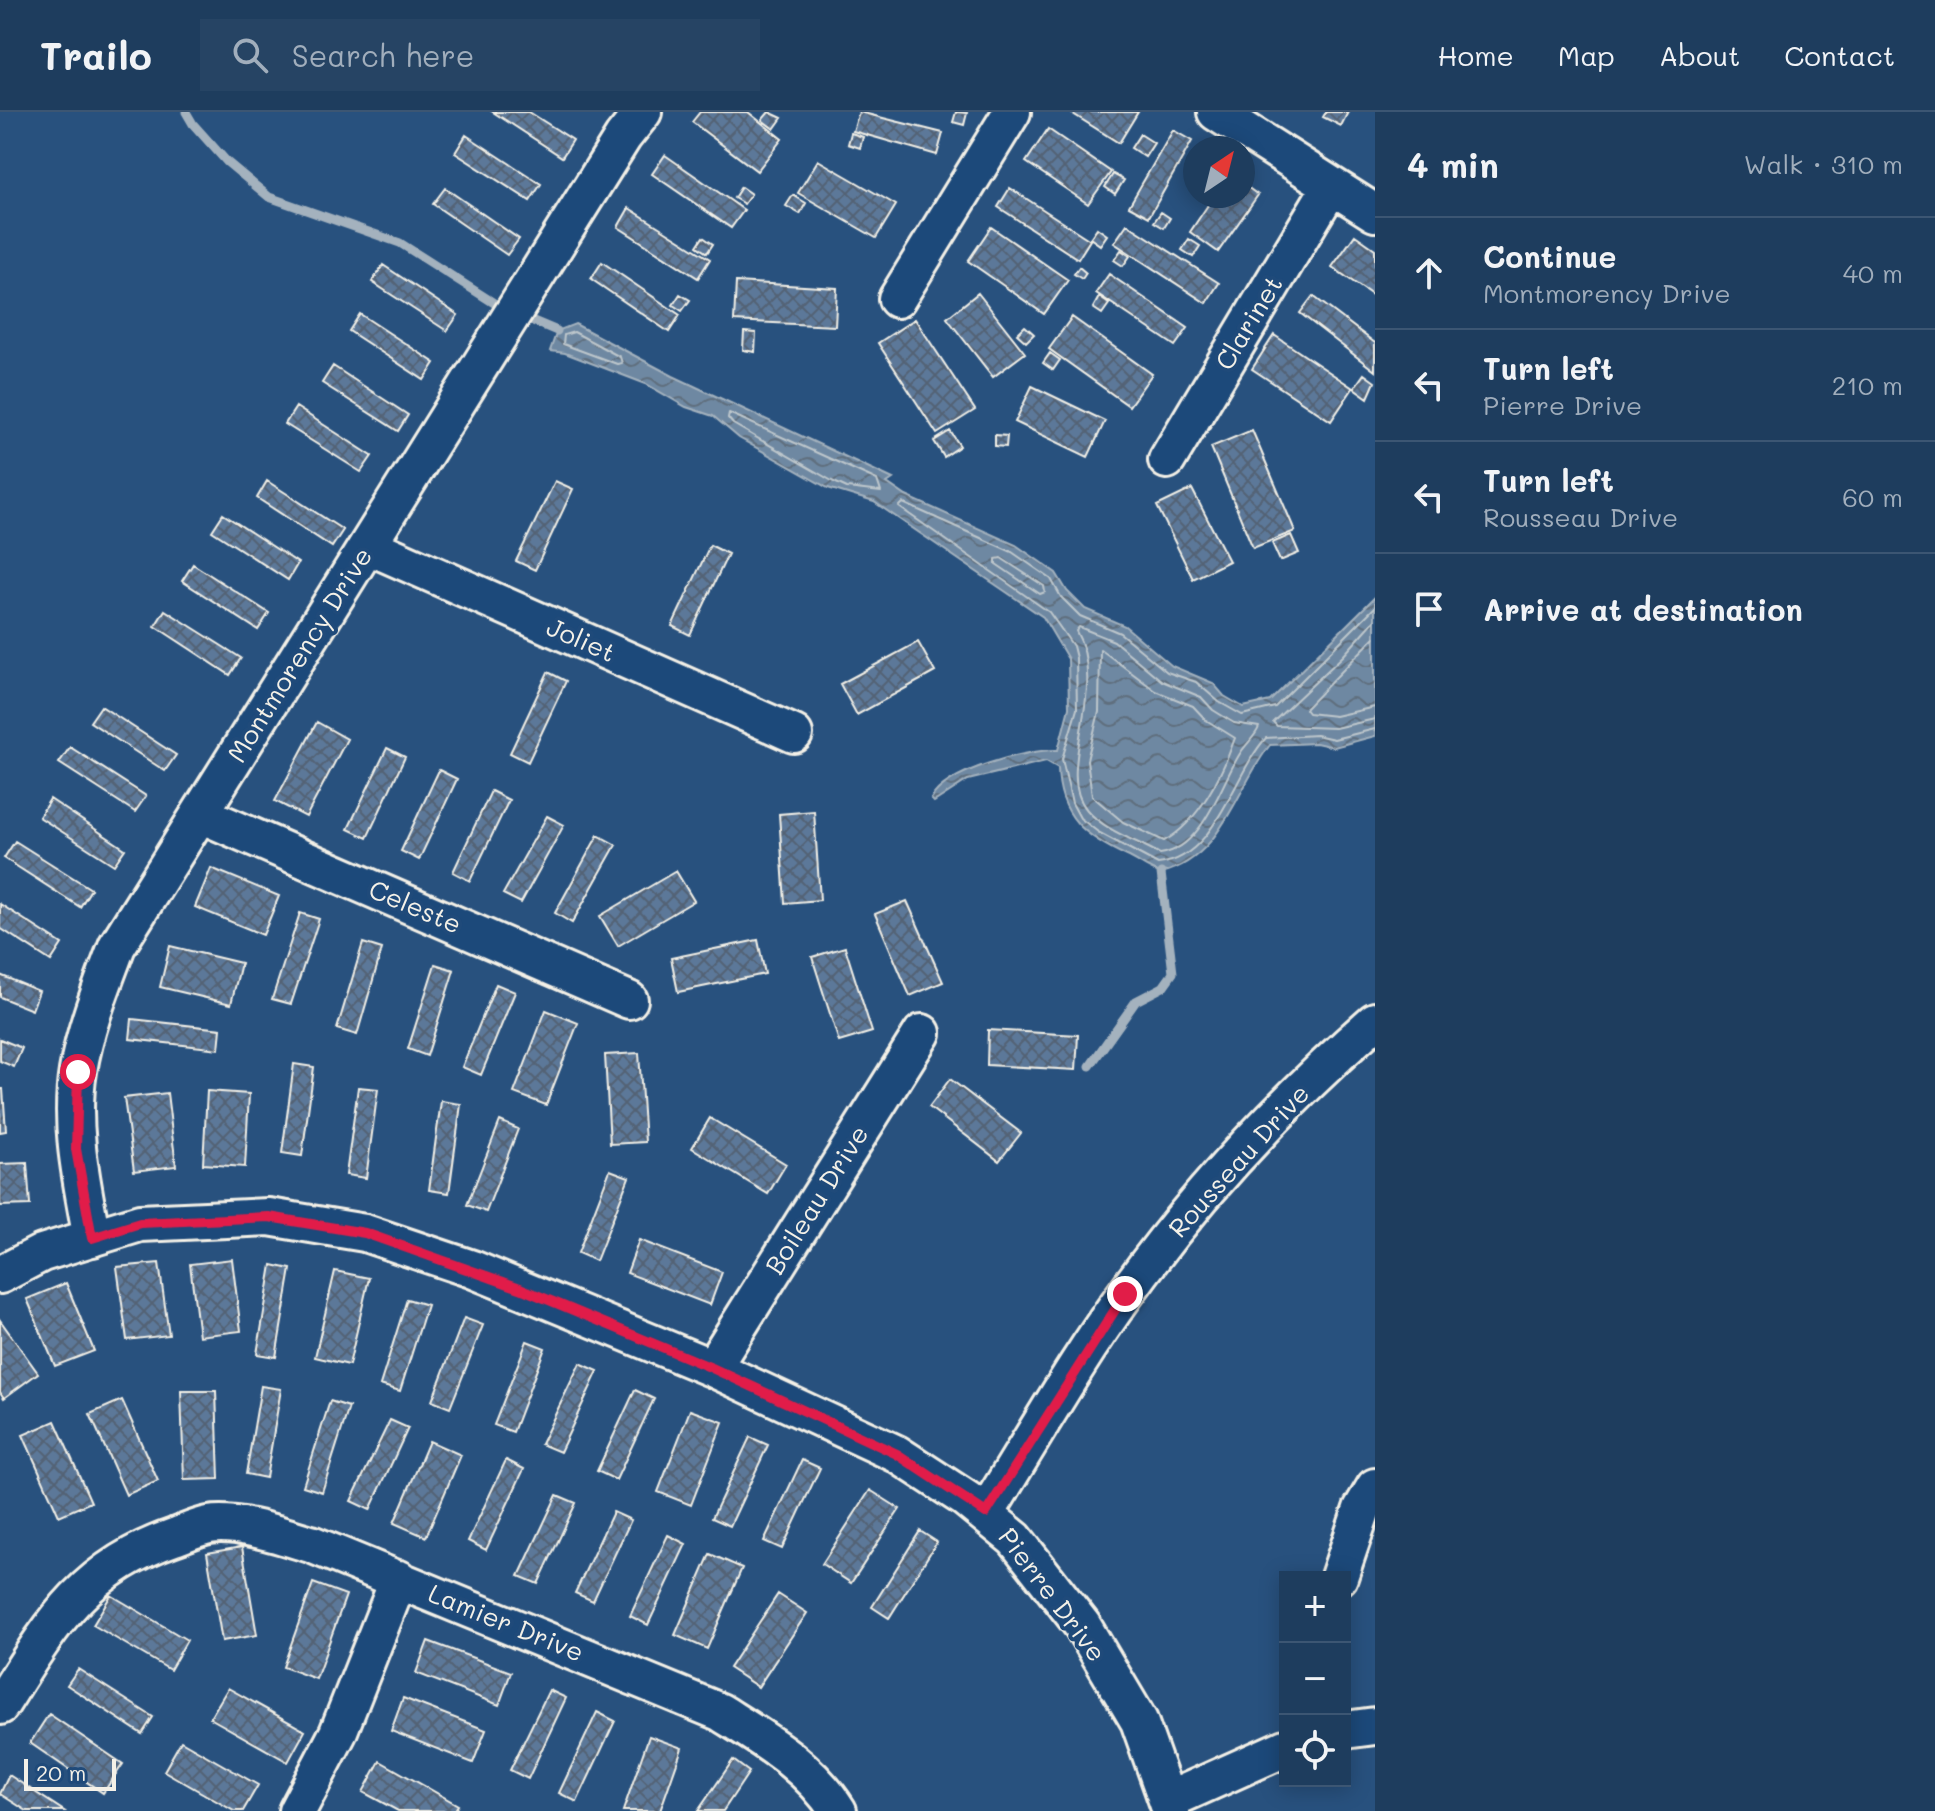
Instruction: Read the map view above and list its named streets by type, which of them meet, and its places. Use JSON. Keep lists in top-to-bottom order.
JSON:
{
  "streets": {
    "street": [
      "Clarinet",
      "Joliet",
      "Montmorency Drive",
      "Celeste",
      "Rousseau Drive",
      "Boileau Drive",
      "Pierre Drive",
      "Lamier Drive"
    ]
  },
  "crossings": [
    ["Joliet", "Montmorency Drive"],
    ["Montmorency Drive", "Celeste"],
    ["Montmorency Drive", "Pierre Drive"],
    ["Rousseau Drive", "Pierre Drive"],
    ["Boileau Drive", "Pierre Drive"]
  ],
  "scale_bar": "20 m",
  "north": "top right",
  "page": {
    "header": "Trailo",
    "search": "Search here",
    "nav": [
      "Home",
      "Map",
      "About",
      "Contact"
    ],
    "heading": ["4 min", "Walk · 310 m"],
    "list": [
      ["Continue", "Montmorency Drive", "40 m"],
      ["Turn left", "Pierre Drive", "210 m"],
      ["Turn left", "Rousseau Drive", "60 m"],
      "Arrive at destination"
    ],
    "map_buttons": ["+", "−"],
    "scale": "20 m"
  }
}
